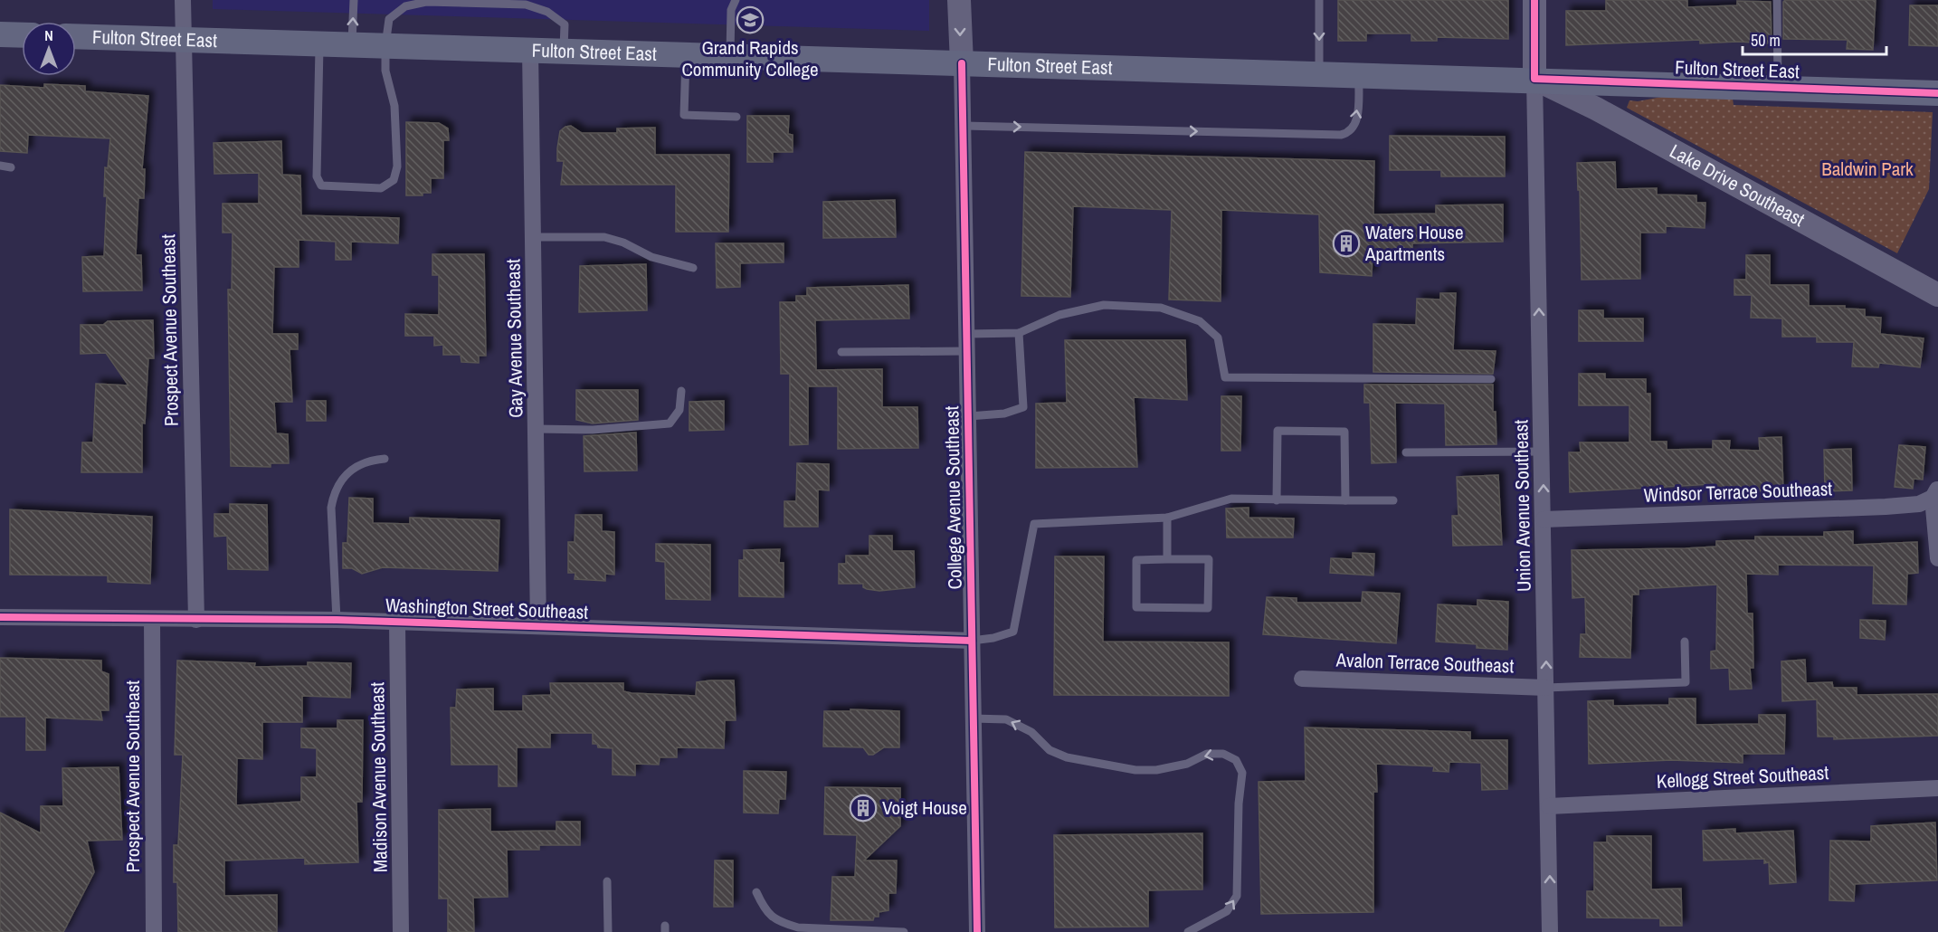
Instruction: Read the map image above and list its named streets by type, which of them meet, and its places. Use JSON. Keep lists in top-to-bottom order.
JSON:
{
  "streets": {
    "main road": ["Fulton Street East", "Lake Drive Southeast"],
    "street": [
      "Prospect Avenue Southeast",
      "Gay Avenue Southeast",
      "Windsor Terrace Southeast",
      "College Avenue Southeast",
      "Union Avenue Southeast",
      "Washington Street Southeast",
      "Avalon Terrace Southeast",
      "Madison Avenue Southeast",
      "Kellogg Street Southeast"
    ]
  },
  "crossings": [
    ["Fulton Street East", "Lake Drive Southeast"],
    ["Fulton Street East", "Prospect Avenue Southeast"],
    ["Fulton Street East", "Gay Avenue Southeast"],
    ["Fulton Street East", "College Avenue Southeast"],
    ["Fulton Street East", "Union Avenue Southeast"],
    ["Lake Drive Southeast", "Union Avenue Southeast"],
    ["Prospect Avenue Southeast", "Washington Street Southeast"],
    ["Gay Avenue Southeast", "Washington Street Southeast"],
    ["Windsor Terrace Southeast", "Union Avenue Southeast"],
    ["College Avenue Southeast", "Washington Street Southeast"],
    ["Union Avenue Southeast", "Avalon Terrace Southeast"],
    ["Union Avenue Southeast", "Kellogg Street Southeast"],
    ["Washington Street Southeast", "Madison Avenue Southeast"]
  ],
  "one_way": ["Union Avenue Southeast"],
  "parks": ["Baldwin Park"],
  "places": {
    "school or university": ["Grand Rapids Community College"],
    "building": ["Waters House Apartments", "Voigt House"]
  },
  "scale_bar": "50 m",
  "north": "top"
}
